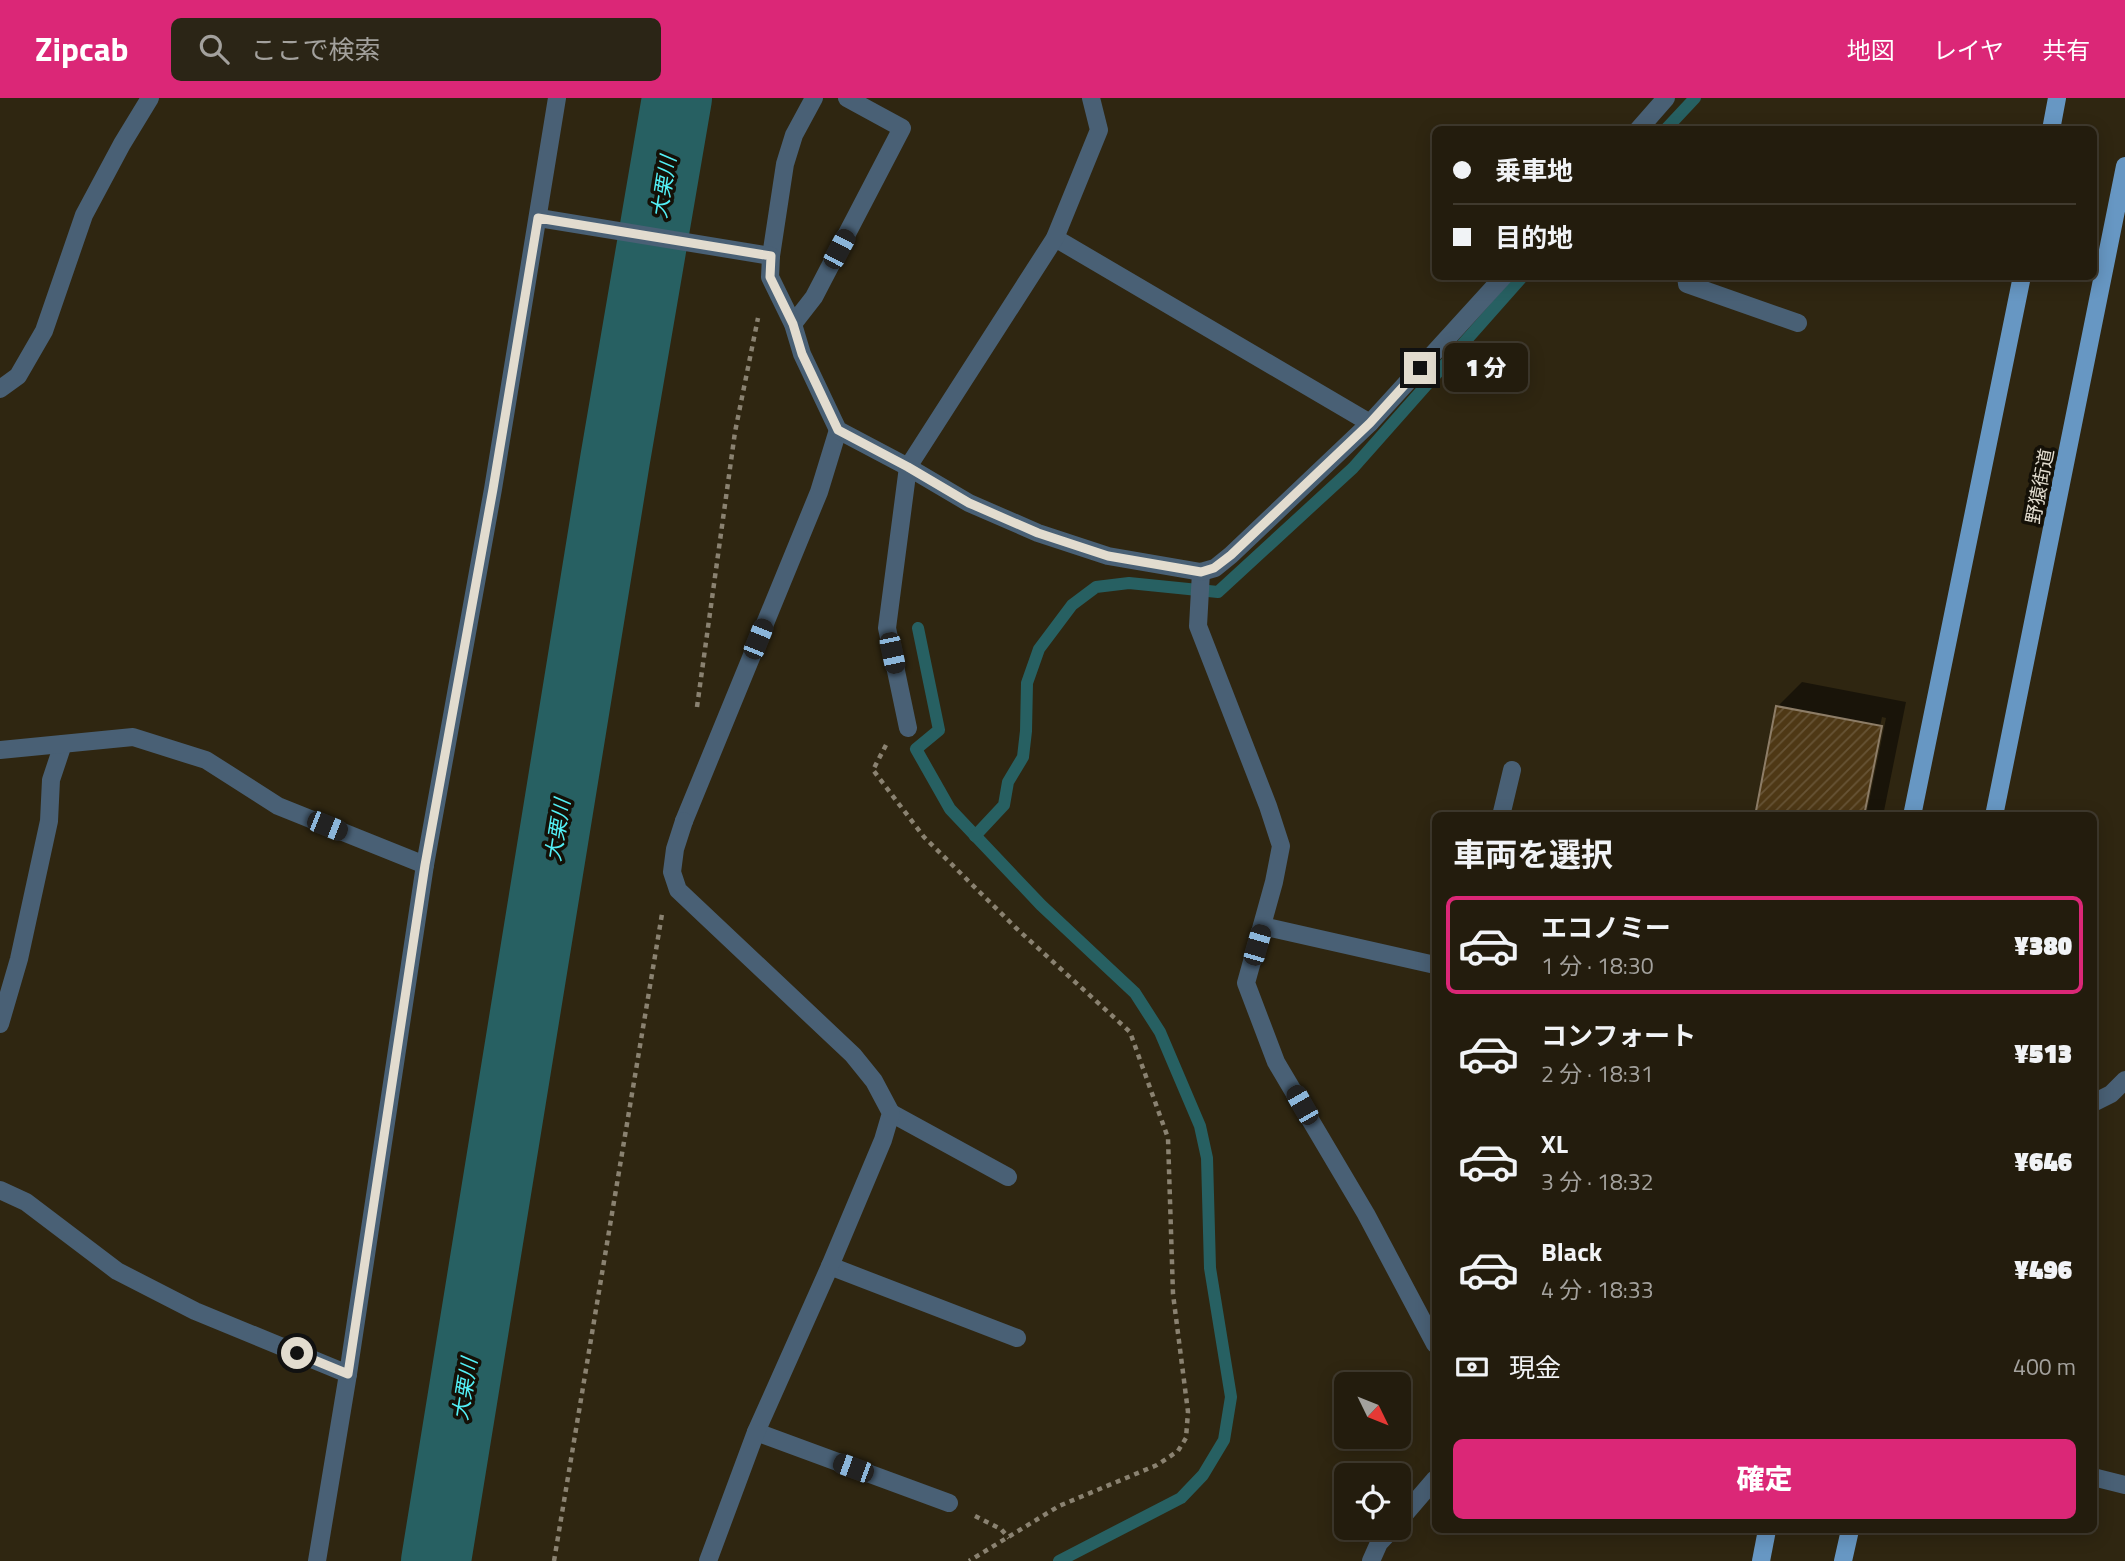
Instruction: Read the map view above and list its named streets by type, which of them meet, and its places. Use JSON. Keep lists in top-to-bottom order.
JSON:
{
  "streets": {
    "main road": ["野猿街道"]
  },
  "water": ["大栗川"],
  "north": "bottom right",
  "page": {
    "header": "Zipcab",
    "search": "ここで検索",
    "nav": ["地図", "レイヤ", "共有"],
    "banner": ["乗車地", "目的地"],
    "bubble": "1 分",
    "heading": "車両を選択",
    "list": [
      {
        "name": "エコノミー",
        "note": "1 分 · 18:30",
        "value": "¥380"
      },
      {
        "name": "コンフォート",
        "note": "2 分 · 18:31",
        "value": "¥513"
      },
      {
        "name": "XL",
        "note": "3 分 · 18:32",
        "value": "¥646"
      },
      {
        "name": "Black",
        "note": "4 分 · 18:33",
        "value": "¥496"
      }
    ],
    "pay": ["現金", "400 m"],
    "buttons": "確定"
  }
}
